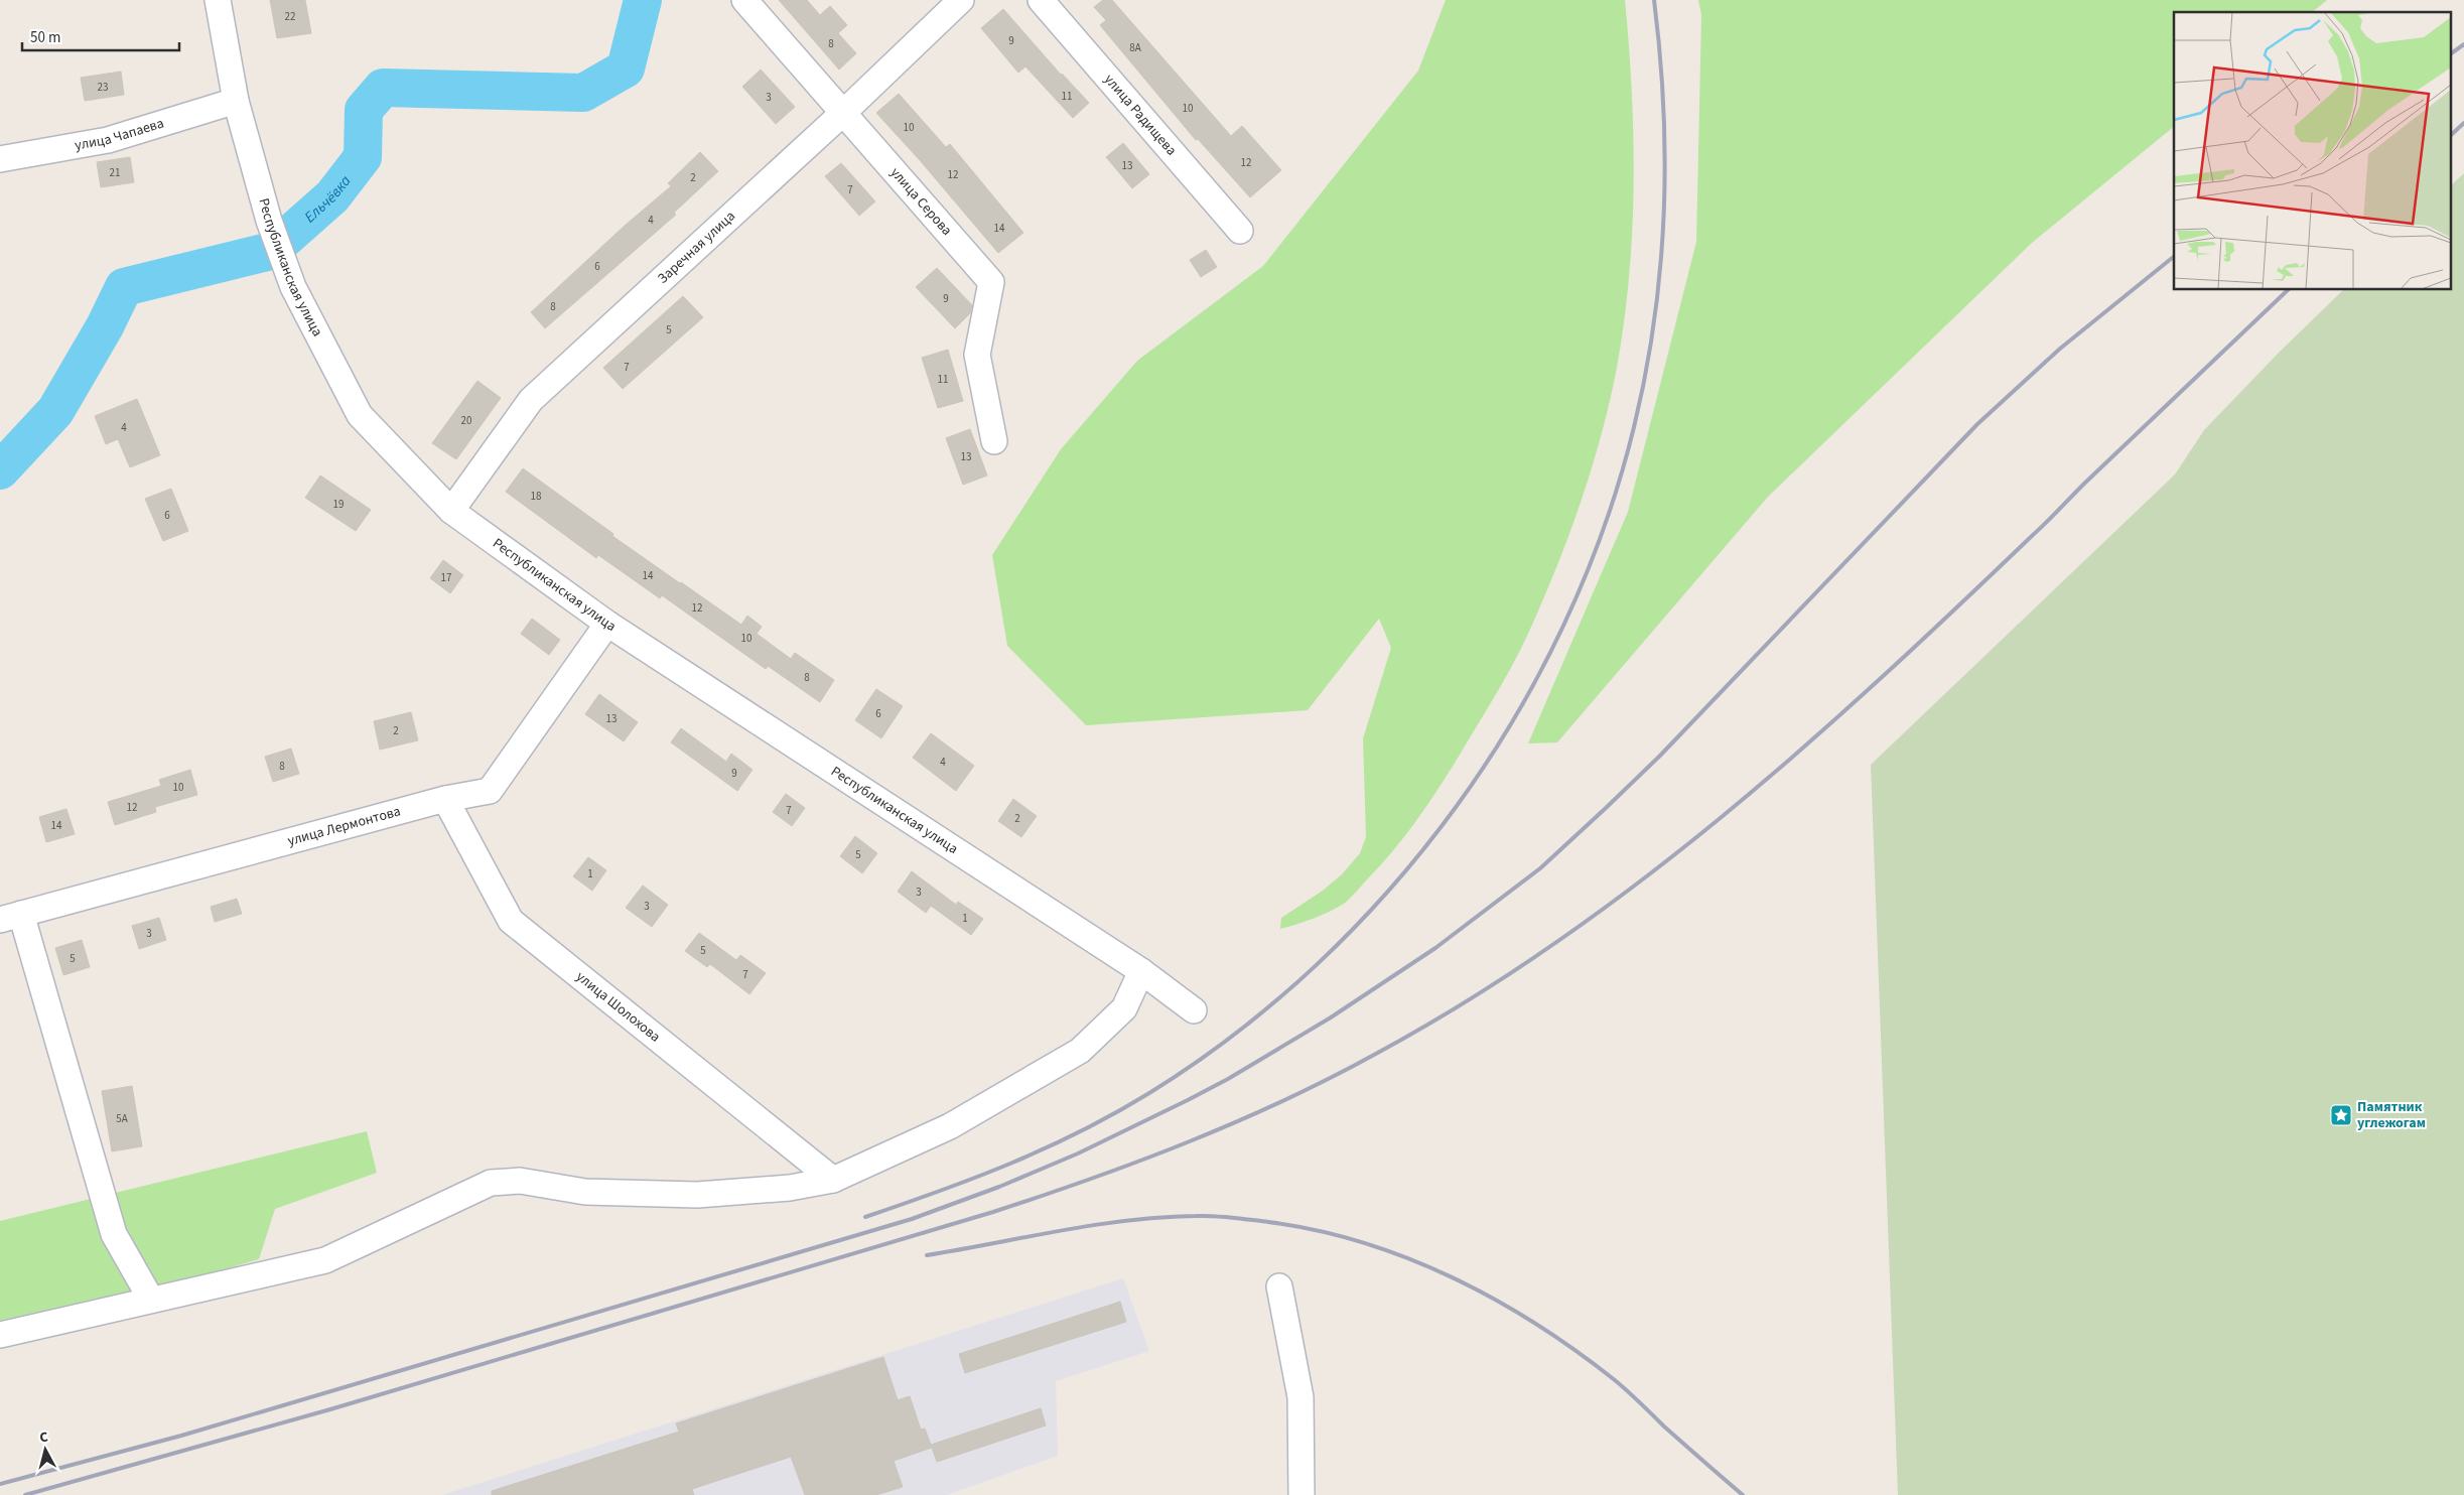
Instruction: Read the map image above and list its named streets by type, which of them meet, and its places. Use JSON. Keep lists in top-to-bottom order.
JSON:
{
  "streets": {
    "street": [
      "улица Радищева",
      "улица Чапаева",
      "улица Серова",
      "Заречная улица",
      "Республиканская улица",
      "улица Лермонтова",
      "улица Шолохова"
    ]
  },
  "crossings": [
    ["улица Чапаева", "Республиканская улица"],
    ["улица Серова", "Заречная улица"],
    ["Заречная улица", "Республиканская улица"],
    ["Республиканская улица", "улица Лермонтова"],
    ["улица Лермонтова", "улица Шолохова"]
  ],
  "water": ["Ельчёвка"],
  "places": {
    "place": ["Памятник углежогам"]
  },
  "house_numbers": [
    "22",
    "9",
    "8",
    "8А",
    "23",
    "11",
    "3",
    "10",
    "10",
    "12",
    "13",
    "21",
    "12",
    "2",
    "7",
    "4",
    "14",
    "6",
    "9",
    "8",
    "5",
    "7",
    "11",
    "20",
    "4",
    "13",
    "18",
    "19",
    "6",
    "14",
    "17",
    "12",
    "10",
    "8",
    "6",
    "13",
    "2",
    "4",
    "8",
    "9",
    "10",
    "12",
    "7",
    "2",
    "14",
    "5",
    "1",
    "3",
    "3",
    "1",
    "3",
    "5",
    "5",
    "7",
    "5А"
  ],
  "scale_bar": "50 m",
  "north": "top"
}
